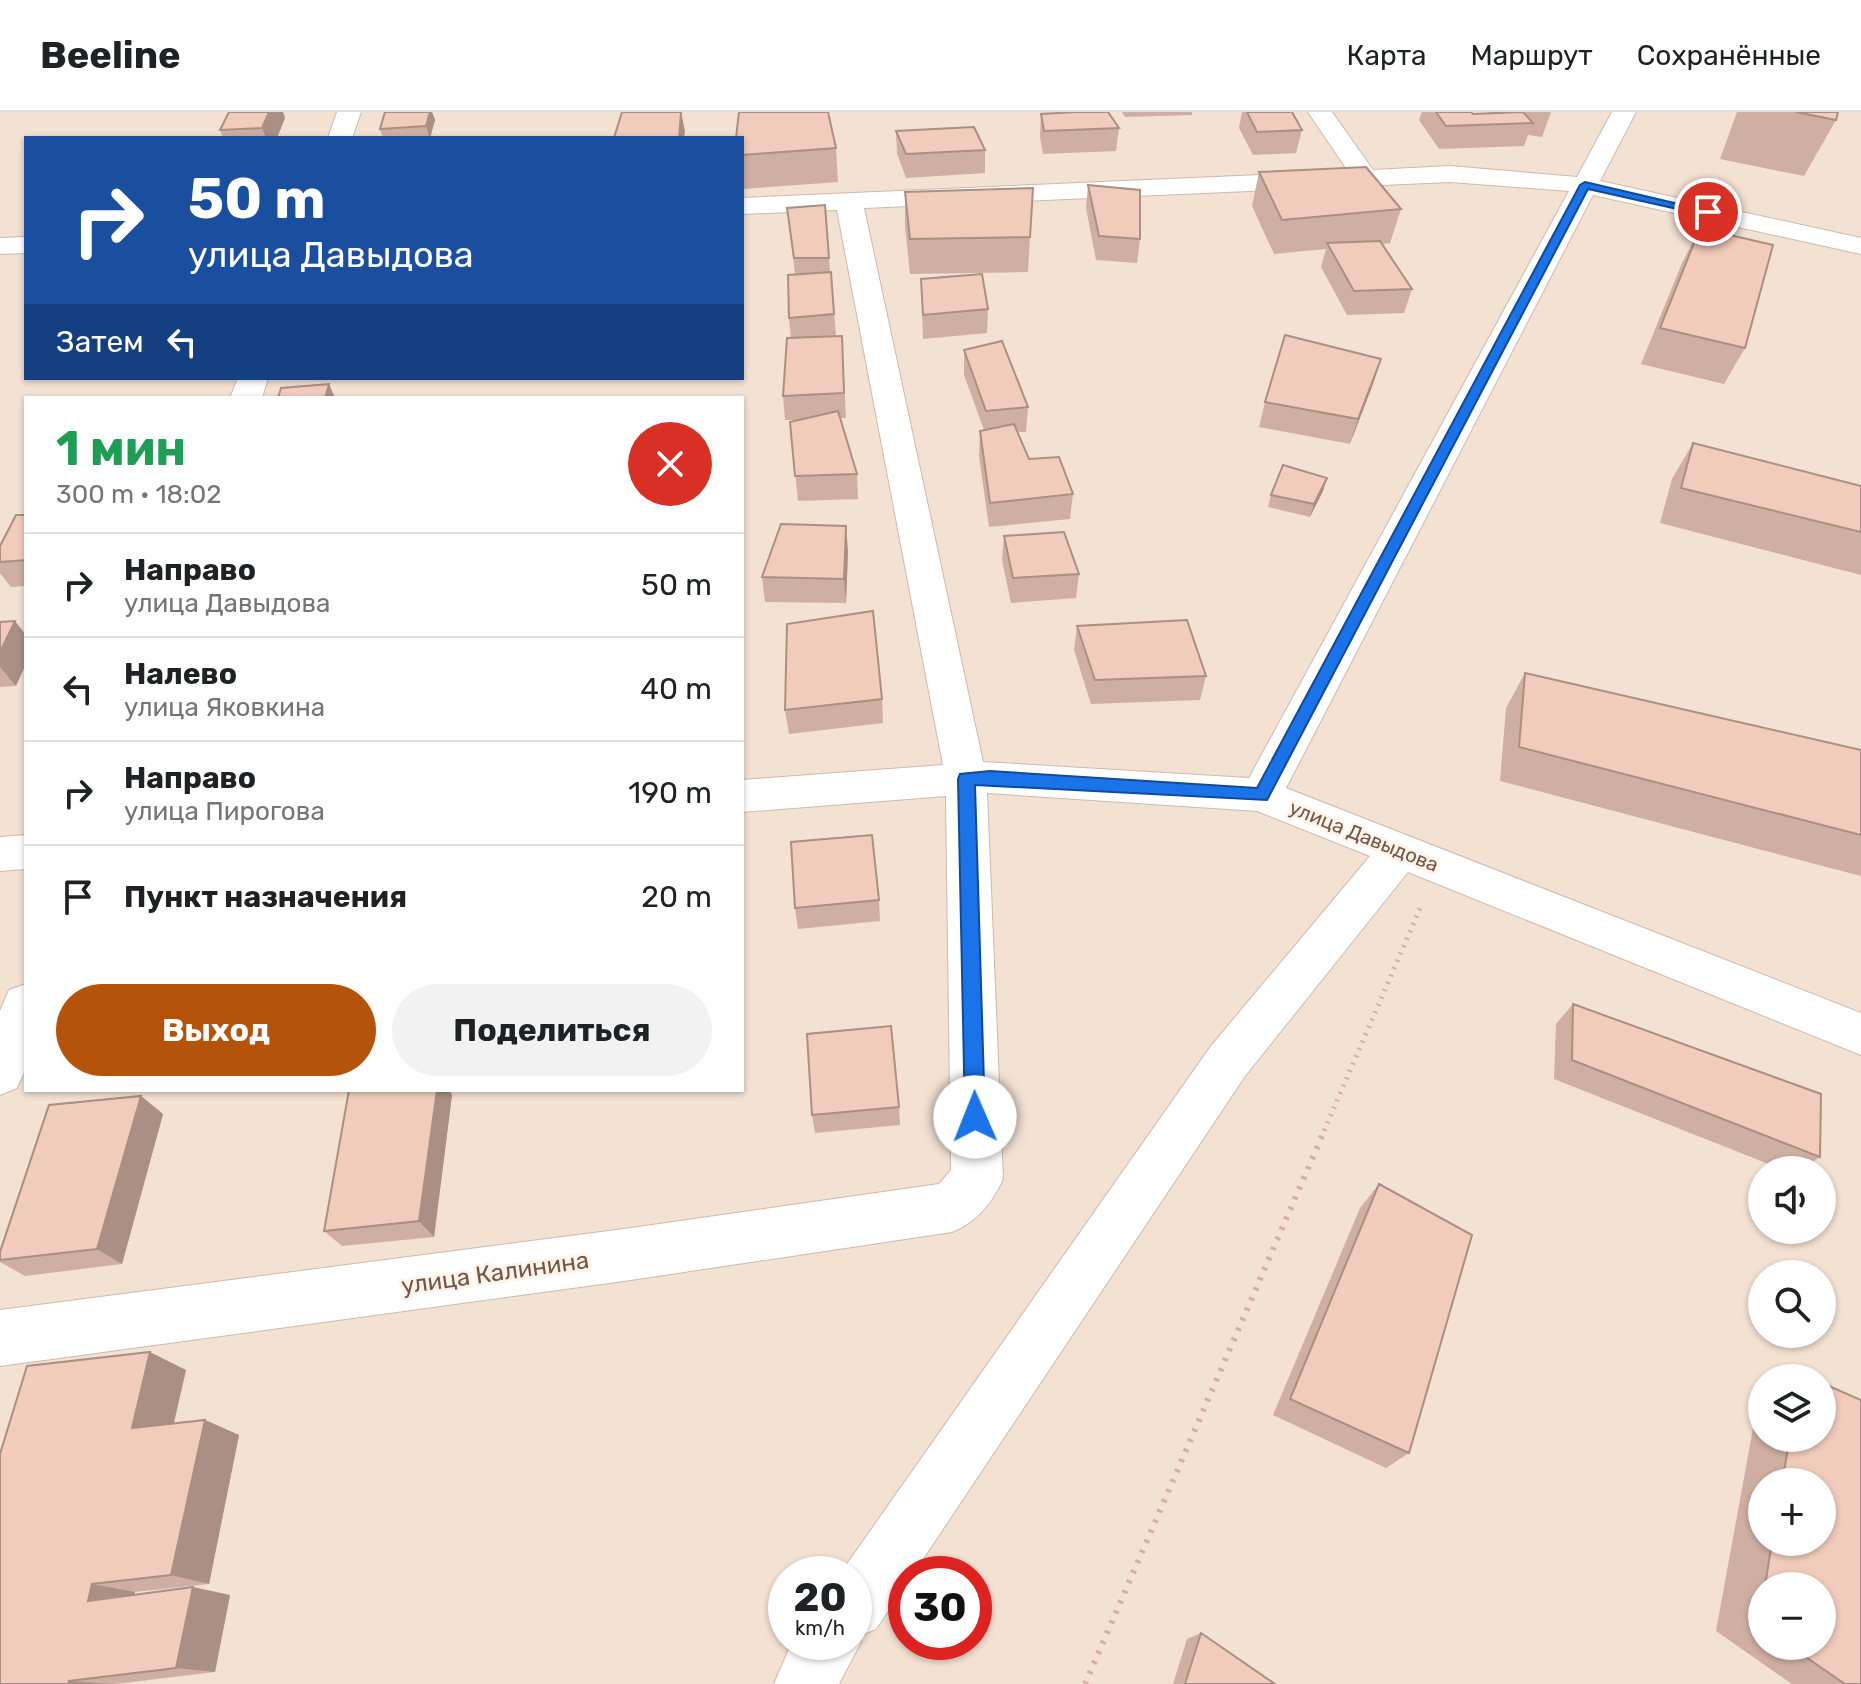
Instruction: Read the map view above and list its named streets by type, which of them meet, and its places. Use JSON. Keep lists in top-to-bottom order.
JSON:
{
  "streets": {
    "street": ["улица Давыдова", "улица Калинина"]
  },
  "crossings": [
    ["улица Давыдова", "улица Калинина"]
  ],
  "page": {
    "header": "Beeline",
    "nav": ["Карта", "Маршрут", "Сохранённые"],
    "turn": ["50 m", "улица Давыдова"],
    "then": "Затем",
    "heading": ["1 мин", "300 m · 18:02"],
    "list": [
      {
        "name": "Направо",
        "note": "улица Давыдова",
        "value": "50 m"
      },
      {
        "name": "Налево",
        "note": "улица Яковкина",
        "value": "40 m"
      },
      {
        "name": "Направо",
        "note": "улица Пирогова",
        "value": "190 m"
      },
      {
        "name": "Пункт назначения",
        "value": "20 m"
      }
    ],
    "buttons": ["Выход", "Поделиться"],
    "map_buttons": ["+", "−"],
    "speed": "20 km/h",
    "limit": "30"
  }
}
